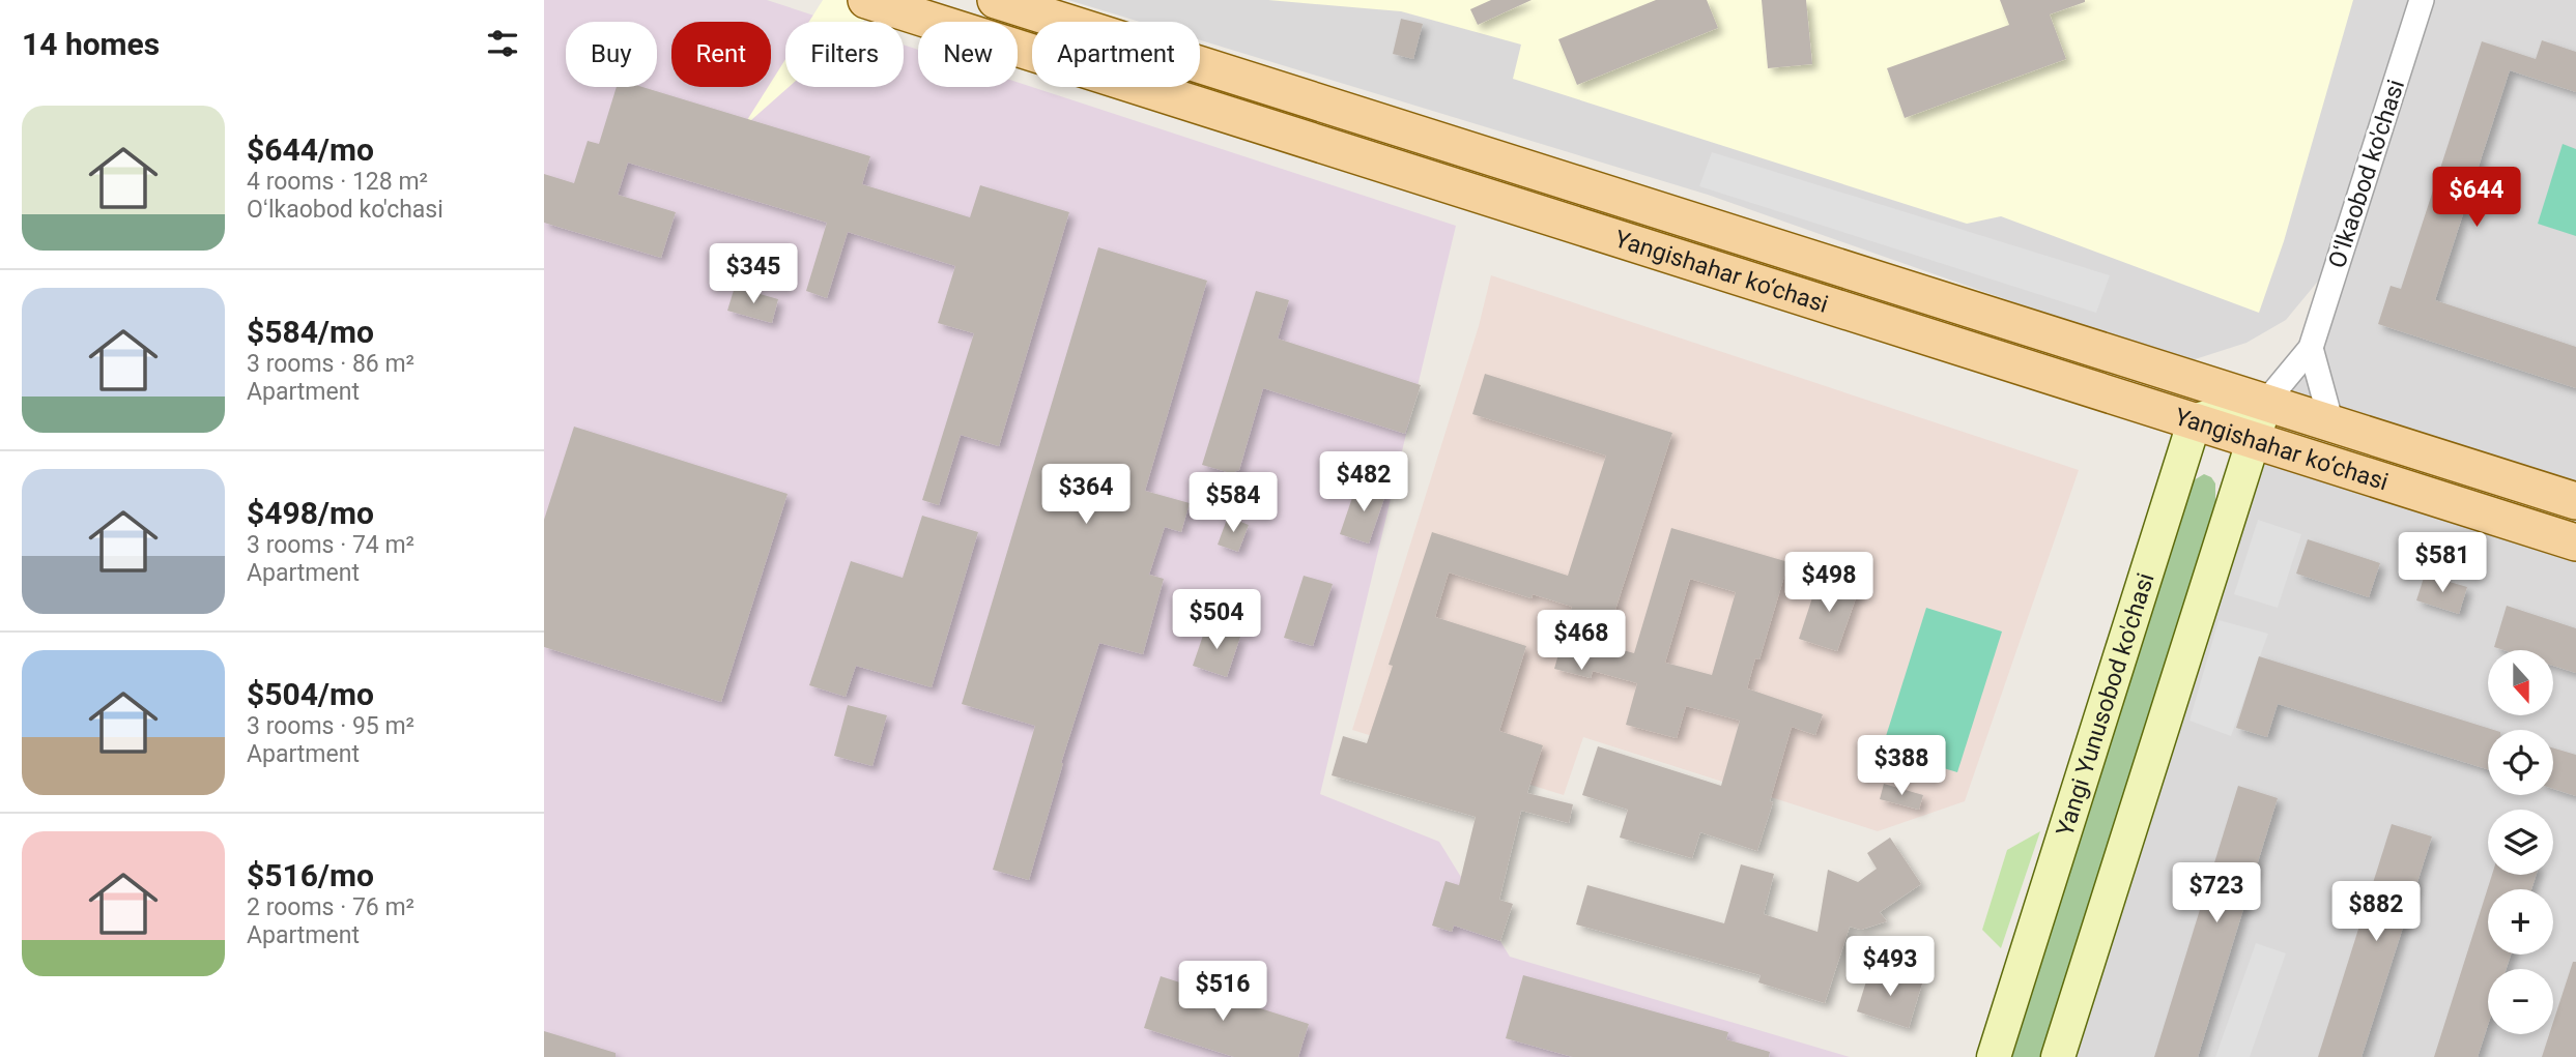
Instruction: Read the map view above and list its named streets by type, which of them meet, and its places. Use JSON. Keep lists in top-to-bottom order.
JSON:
{
  "streets": {
    "main road": ["Yangishahar ko‘chasi", "Yangi Yunusobod ko'chasi"],
    "street": ["Oʻlkaobod ko'chasi"]
  },
  "crossings": [
    ["Oʻlkaobod ko'chasi", "Yangishahar ko‘chasi"],
    ["Yangishahar ko‘chasi", "Yangi Yunusobod ko'chasi"]
  ],
  "north": "bottom",
  "page": {
    "heading": "14 homes",
    "chip": [
      "Buy",
      "Rent",
      "Filters",
      "New",
      "Apartment"
    ],
    "list": [
      {
        "name": "$644/mo",
        "note": "4 rooms · 128 m² · Oʻlkaobod ko'chasi"
      },
      {
        "name": "$584/mo",
        "note": "3 rooms · 86 m² · Apartment"
      },
      {
        "name": "$498/mo",
        "note": "3 rooms · 74 m² · Apartment"
      },
      {
        "name": "$504/mo",
        "note": "3 rooms · 95 m² · Apartment"
      },
      {
        "name": "$516/mo",
        "note": "2 rooms · 76 m² · Apartment"
      }
    ],
    "price": [
      "$644",
      "$345",
      "$482",
      "$364",
      "$584",
      "$581",
      "$498",
      "$504",
      "$468",
      "$388",
      "$723",
      "$882",
      "$493",
      "$516"
    ],
    "map_buttons": ["+", "−"]
  }
}
